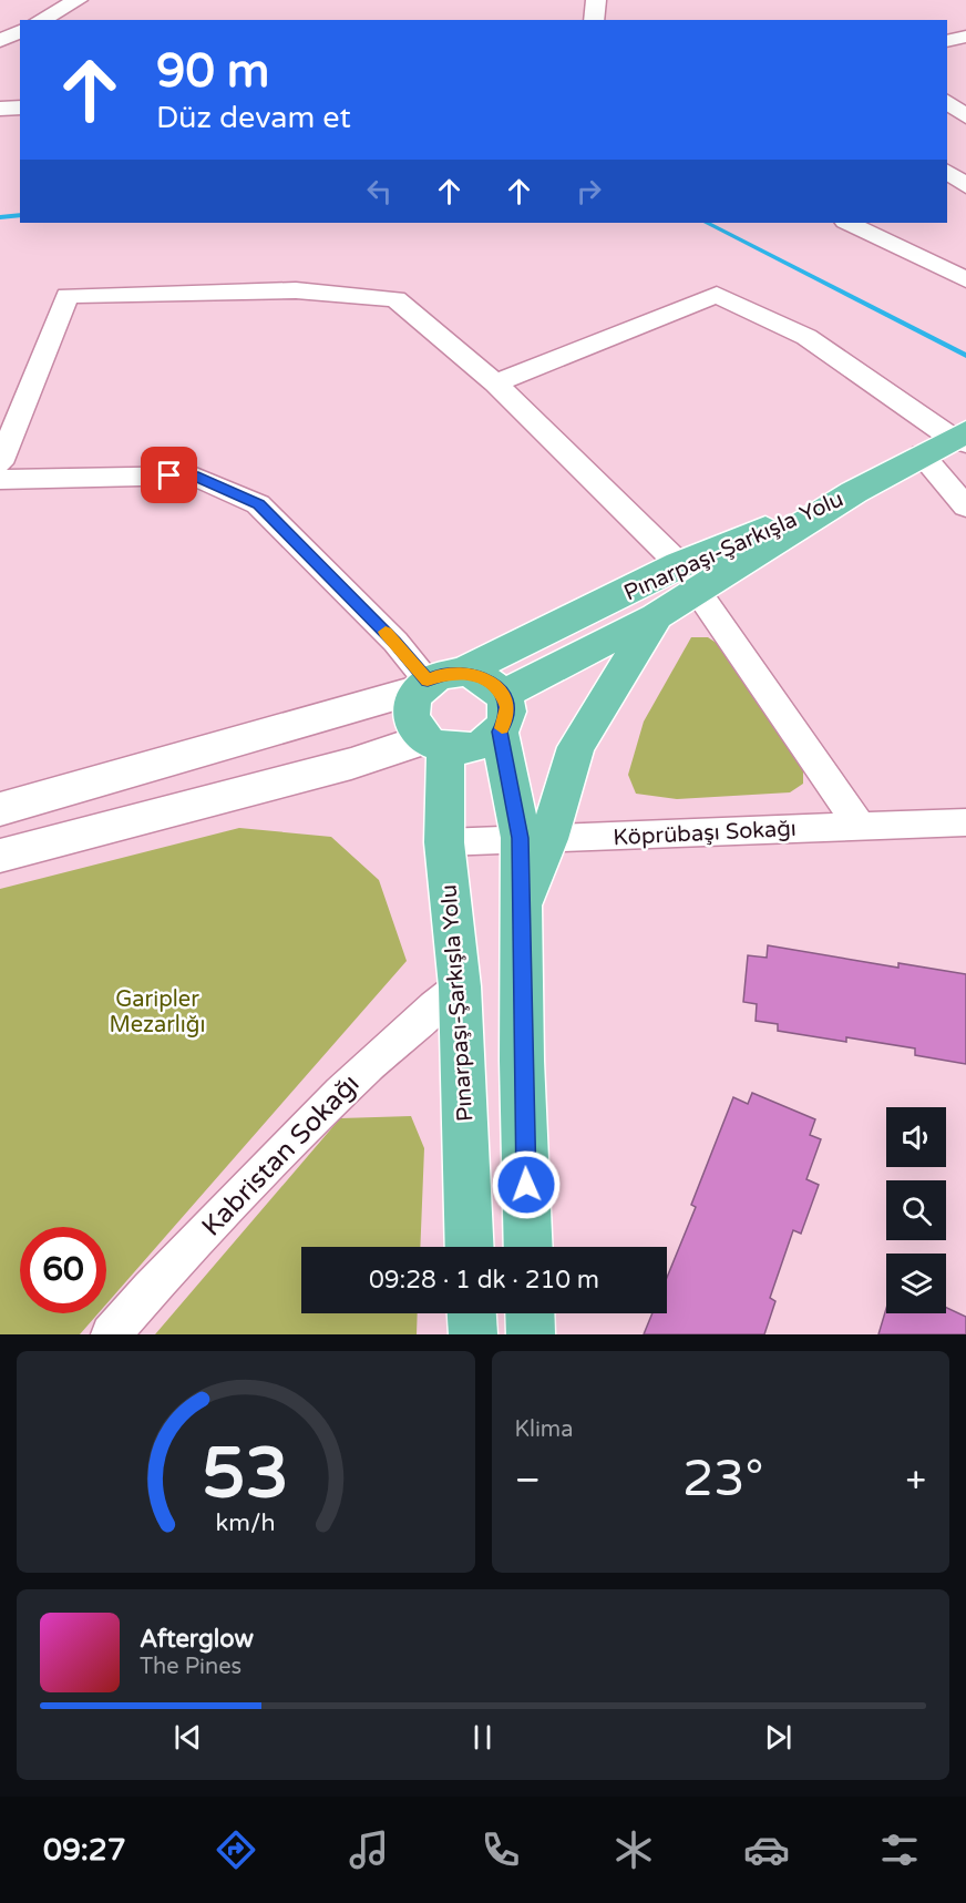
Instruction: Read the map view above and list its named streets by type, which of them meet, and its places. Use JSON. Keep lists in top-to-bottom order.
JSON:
{
  "streets": {
    "main road": ["Pınarpaşı-Şarkışla Yolu"],
    "street": ["Köprübaşı Sokağı", "Kabristan Sokağı"]
  },
  "crossings": [
    ["Pınarpaşı-Şarkışla Yolu", "Köprübaşı Sokağı"],
    ["Pınarpaşı-Şarkışla Yolu", "Kabristan Sokağı"]
  ],
  "parks": ["Garipler Mezarlığı"],
  "page": {
    "turn": ["90 m", "Düz devam et"],
    "limit": "60",
    "trip": "09:28 · 1 dk · 210 m",
    "tile": "Klima",
    "heat": ["−", "23°", "+"],
    "song": ["Afterglow", "The Pines"],
    "tabs": "09:27",
    "gauge": ["53", "km/h"]
  }
}
